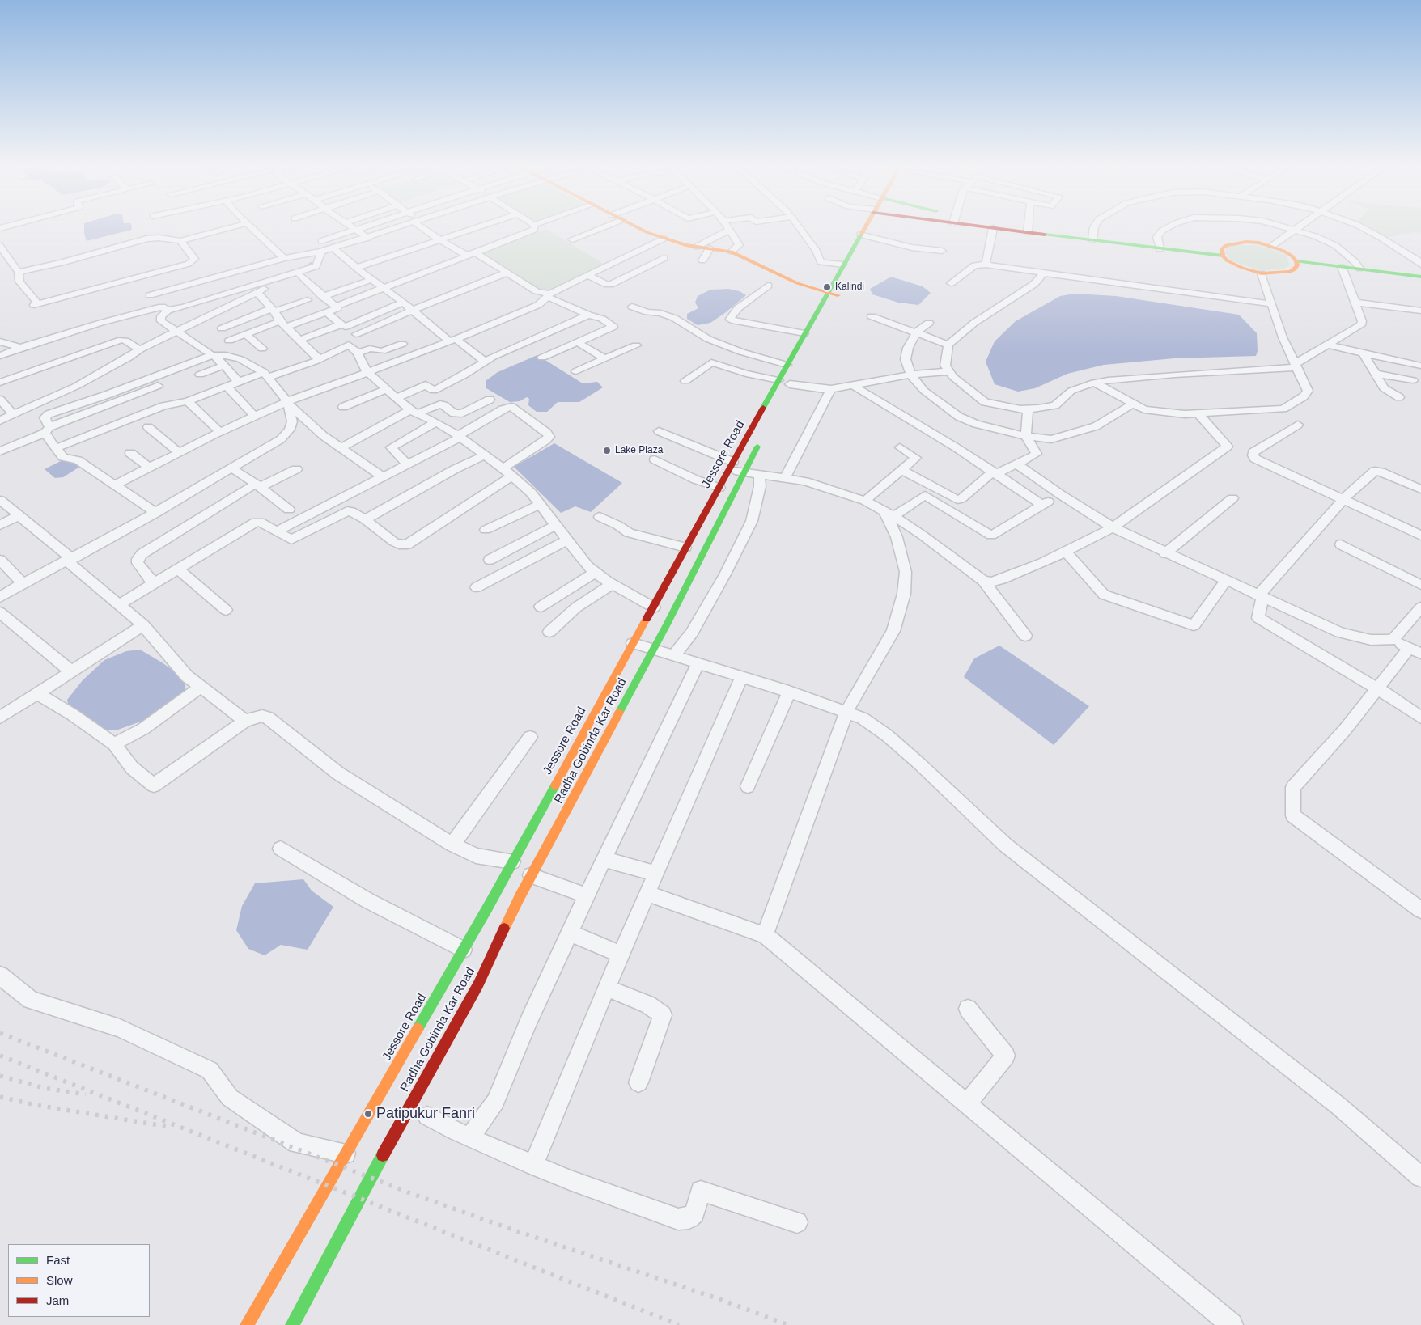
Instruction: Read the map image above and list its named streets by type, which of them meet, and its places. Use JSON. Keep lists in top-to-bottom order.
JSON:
{
  "streets": {
    "main road": ["Jessore Road", "Radha Gobinda Kar Road"]
  },
  "crossings": [
    ["Jessore Road", "Radha Gobinda Kar Road"]
  ],
  "places": ["Kalindi", "Lake Plaza", "Patipukur Fanri"],
  "legend": ["Fast", "Slow", "Jam"]
}
